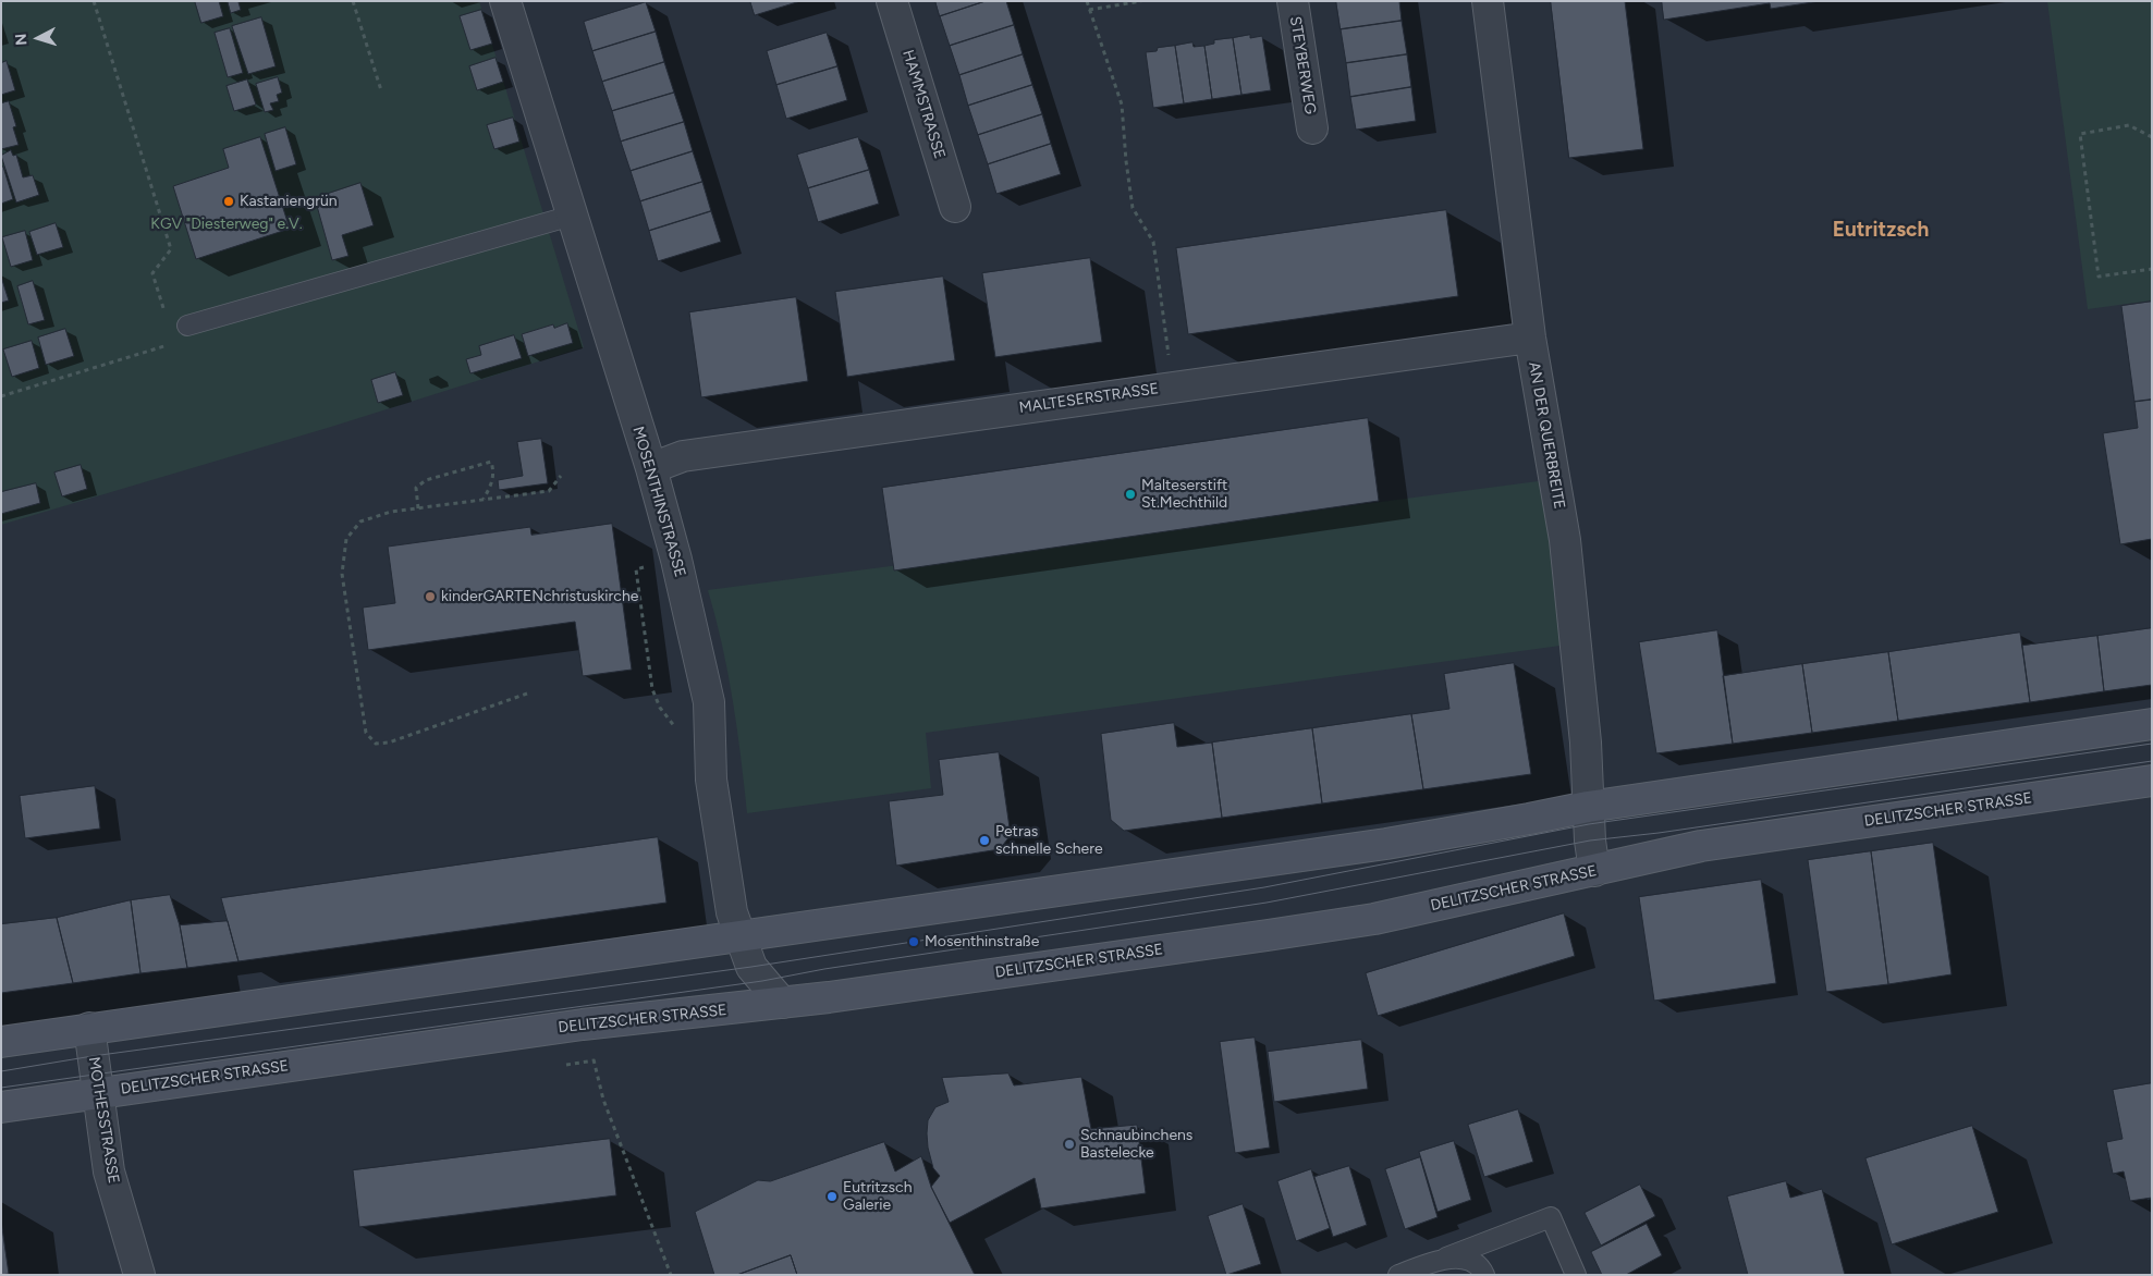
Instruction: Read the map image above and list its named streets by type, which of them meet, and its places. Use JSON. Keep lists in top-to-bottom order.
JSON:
{
  "streets": {
    "main road": ["DELITZSCHER STRASSE"],
    "street": [
      "STEYBERWEG",
      "HAMMSTRASSE",
      "MALTESERSTRASSE",
      "AN DER QUERBREITE",
      "MOSENTHINSTRASSE",
      "MOTHESSTRASSE"
    ]
  },
  "crossings": [
    ["MALTESERSTRASSE", "AN DER QUERBREITE"],
    ["MALTESERSTRASSE", "MOSENTHINSTRASSE"],
    ["AN DER QUERBREITE", "DELITZSCHER STRASSE"],
    ["MOSENTHINSTRASSE", "DELITZSCHER STRASSE"],
    ["DELITZSCHER STRASSE", "MOTHESSTRASSE"]
  ],
  "districts": ["Eutritzsch"],
  "parks": ["KGV \"Diesterweg\" e.V."],
  "places": [
    "Kastaniengrün",
    "Malteserstift St.Mechthild",
    "kinderGARTENchristuskirche",
    "Petras schnelle Schere",
    "Mosenthinstraße",
    "Schnaubinchens Bastelecke",
    "Eutritzsch Galerie"
  ],
  "north": "left"
}
